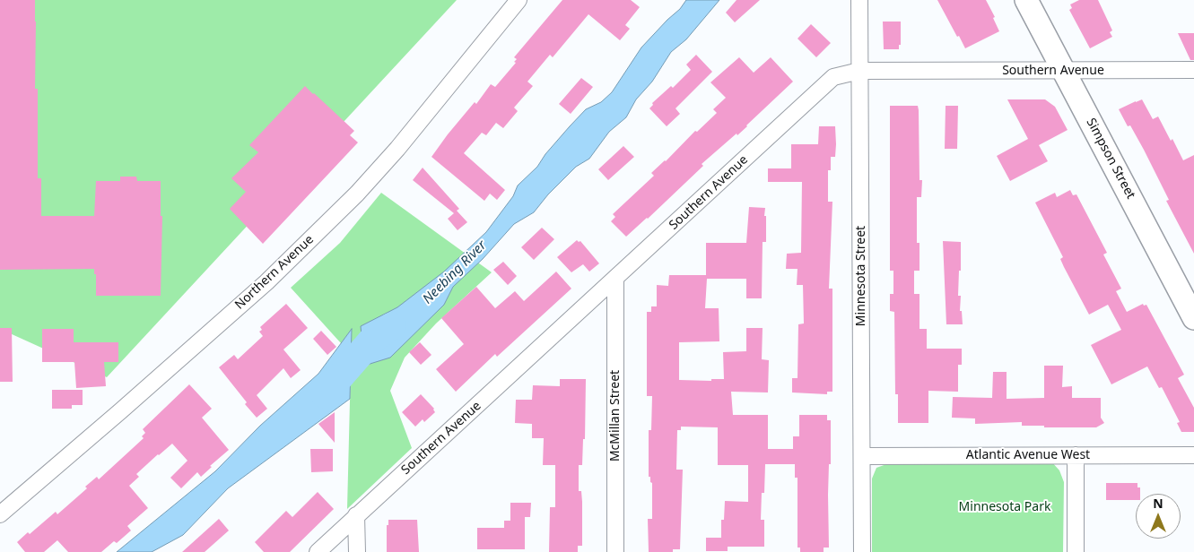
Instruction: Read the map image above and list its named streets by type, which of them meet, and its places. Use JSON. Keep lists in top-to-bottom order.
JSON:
{
  "streets": {
    "main road": ["Simpson Street"],
    "street": [
      "Southern Avenue",
      "Northern Avenue",
      "Minnesota Street",
      "McMillan Street",
      "Atlantic Avenue West"
    ]
  },
  "crossings": [
    ["Southern Avenue", "Simpson Street"],
    ["Southern Avenue", "Minnesota Street"],
    ["Southern Avenue", "McMillan Street"],
    ["Minnesota Street", "Atlantic Avenue West"]
  ],
  "water": ["Neebing River"],
  "parks": ["Minnesota Park"],
  "north": "top"
}
